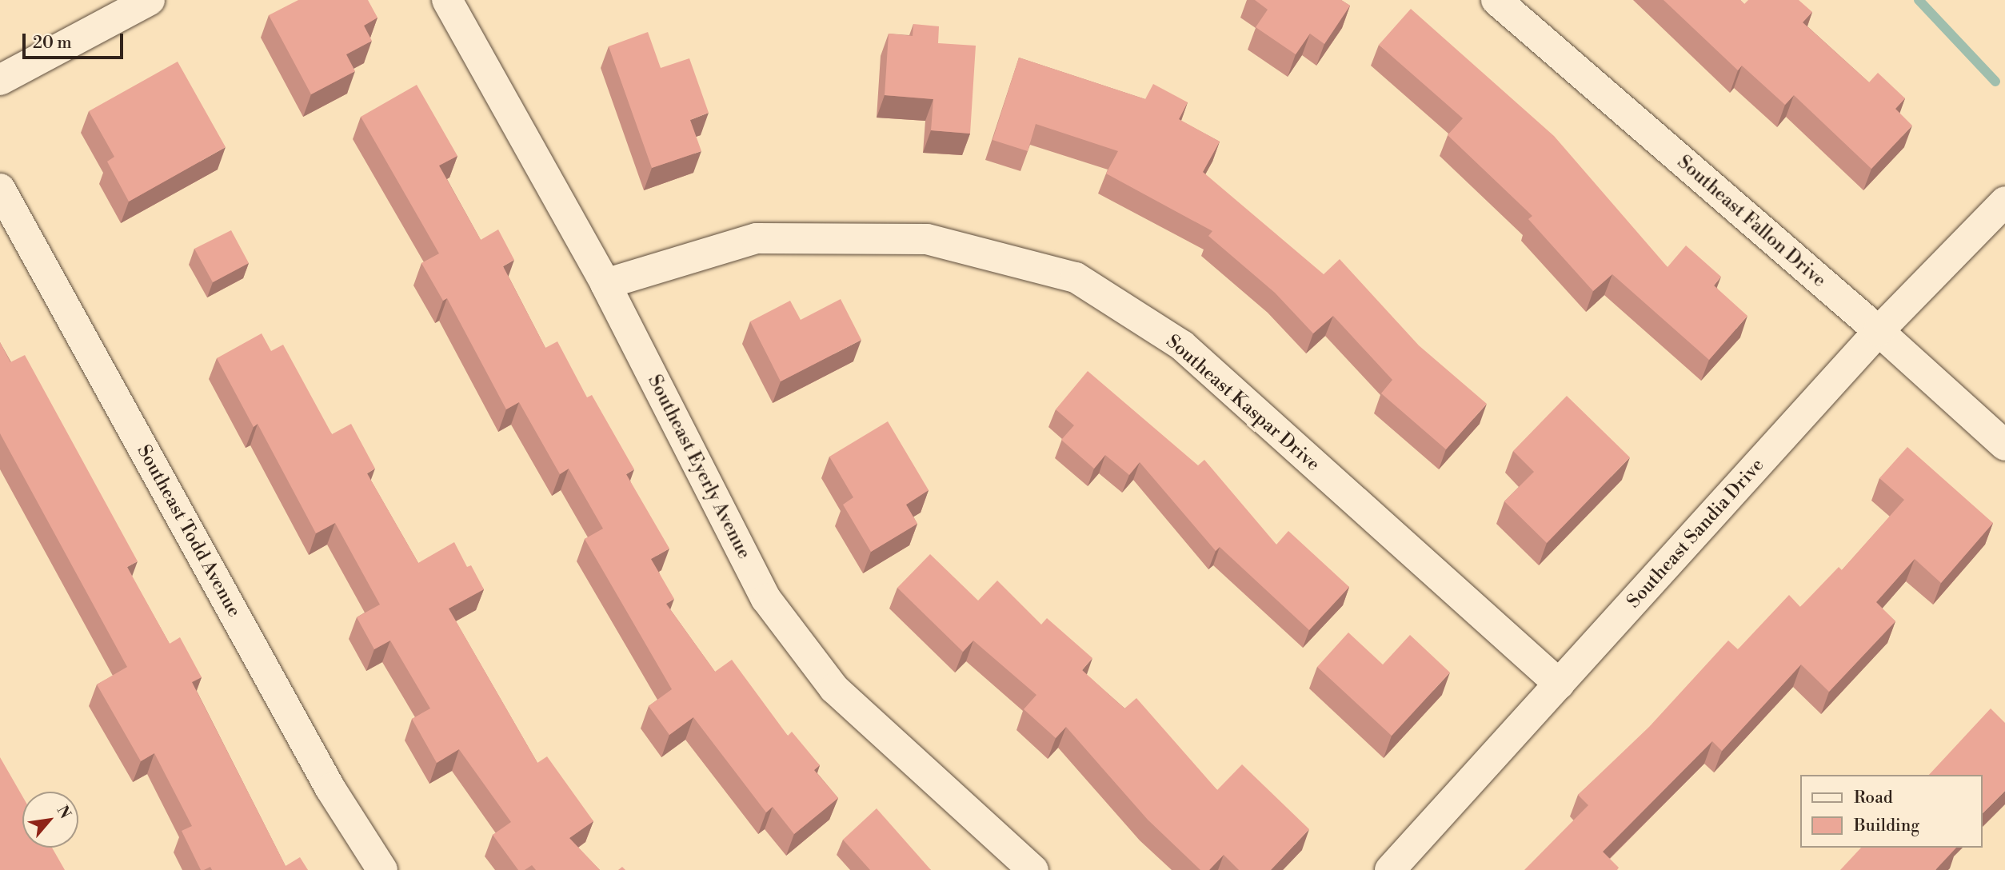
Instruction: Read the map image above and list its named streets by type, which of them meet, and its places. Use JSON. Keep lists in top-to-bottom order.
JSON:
{
  "streets": {
    "street": [
      "Southeast Fallon Drive",
      "Southeast Kaspar Drive",
      "Southeast Eyerly Avenue",
      "Southeast Todd Avenue",
      "Southeast Sandia Drive"
    ]
  },
  "crossings": [
    ["Southeast Fallon Drive", "Southeast Sandia Drive"],
    ["Southeast Kaspar Drive", "Southeast Eyerly Avenue"],
    ["Southeast Kaspar Drive", "Southeast Sandia Drive"]
  ],
  "legend": ["Road", "Building"],
  "scale_bar": "20 m",
  "north": "top right"
}
